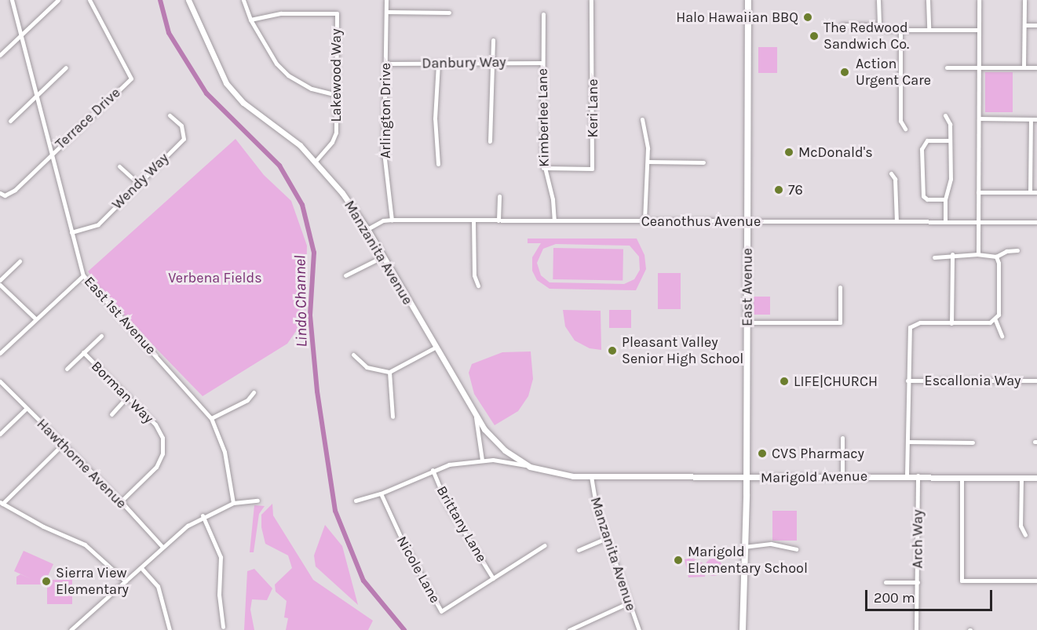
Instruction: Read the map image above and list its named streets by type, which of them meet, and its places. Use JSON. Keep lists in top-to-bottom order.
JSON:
{
  "streets": {
    "main road": ["East Avenue"],
    "street": [
      "Danbury Way",
      "Lakewood Way",
      "Keri Lane",
      "Arlington Drive",
      "Kimberlee Lane",
      "Terrace Drive",
      "Wendy Way",
      "Ceanothus Avenue",
      "Manzanita Avenue",
      "East 1st Avenue",
      "Escallonia Way",
      "Borman Way",
      "Hawthorne Avenue",
      "Marigold Avenue",
      "Brittany Lane",
      "Arch Way",
      "Nicole Lane"
    ]
  },
  "crossings": [
    ["Danbury Way", "Arlington Drive"],
    ["Danbury Way", "Kimberlee Lane"],
    ["Lakewood Way", "Manzanita Avenue"],
    ["Keri Lane", "Kimberlee Lane"],
    ["Arlington Drive", "Ceanothus Avenue"],
    ["Kimberlee Lane", "Ceanothus Avenue"],
    ["Terrace Drive", "East 1st Avenue"],
    ["Wendy Way", "East 1st Avenue"],
    ["Ceanothus Avenue", "Manzanita Avenue"],
    ["Ceanothus Avenue", "East Avenue"],
    ["Manzanita Avenue", "Marigold Avenue"],
    ["East Avenue", "Marigold Avenue"],
    ["Borman Way", "Hawthorne Avenue"],
    ["Marigold Avenue", "Arch Way"],
    ["Brittany Lane", "Nicole Lane"]
  ],
  "water": ["Lindo Channel"],
  "parks": ["Verbena Fields"],
  "places": [
    "Halo Hawaiian BBQ",
    "The Redwood Sandwich Co.",
    "Action Urgent Care",
    "McDonald's",
    "76",
    "Pleasant Valley Senior High School",
    "LIFE|CHURCH",
    "CVS Pharmacy",
    "Marigold Elementary School",
    "Sierra View Elementary"
  ],
  "scale_bar": "200 m"
}
